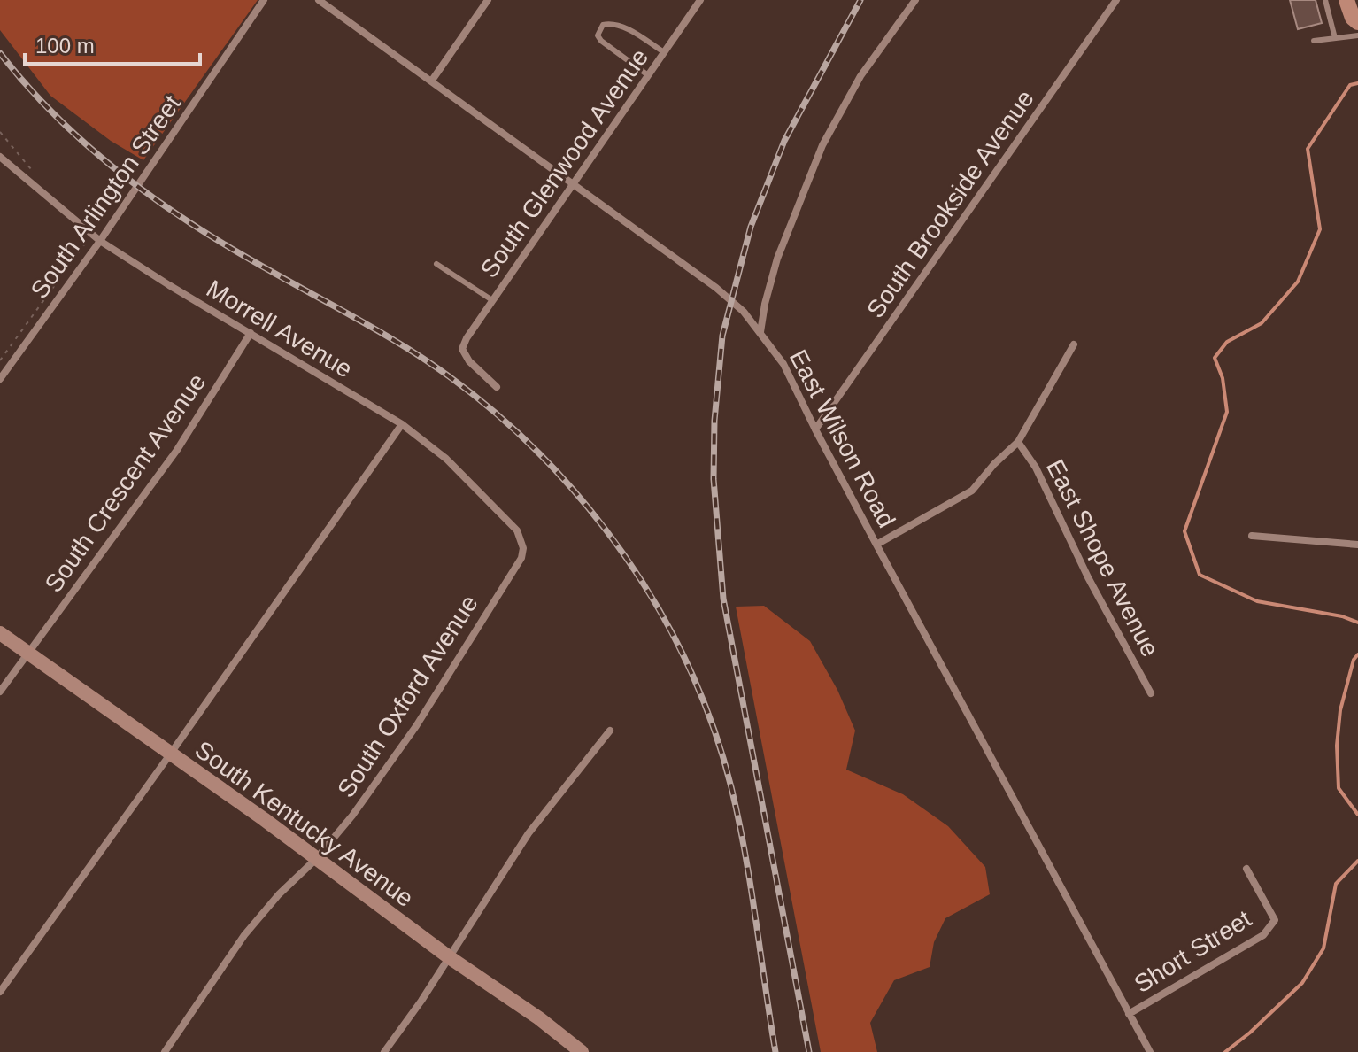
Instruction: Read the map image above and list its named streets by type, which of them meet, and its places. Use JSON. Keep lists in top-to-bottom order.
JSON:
{
  "streets": {
    "street": [
      "South Glenwood Avenue",
      "South Arlington Street",
      "South Brookside Avenue",
      "Morrell Avenue",
      "East Wilson Road",
      "South Crescent Avenue",
      "East Shope Avenue",
      "South Oxford Avenue",
      "South Kentucky Avenue",
      "Short Street"
    ]
  },
  "crossings": [
    ["South Glenwood Avenue", "East Wilson Road"],
    ["South Arlington Street", "Morrell Avenue"],
    ["South Brookside Avenue", "East Wilson Road"],
    ["Morrell Avenue", "South Crescent Avenue"],
    ["Morrell Avenue", "South Oxford Avenue"],
    ["East Wilson Road", "Short Street"],
    ["South Crescent Avenue", "South Kentucky Avenue"],
    ["South Oxford Avenue", "South Kentucky Avenue"]
  ],
  "scale_bar": "100 m"
}
